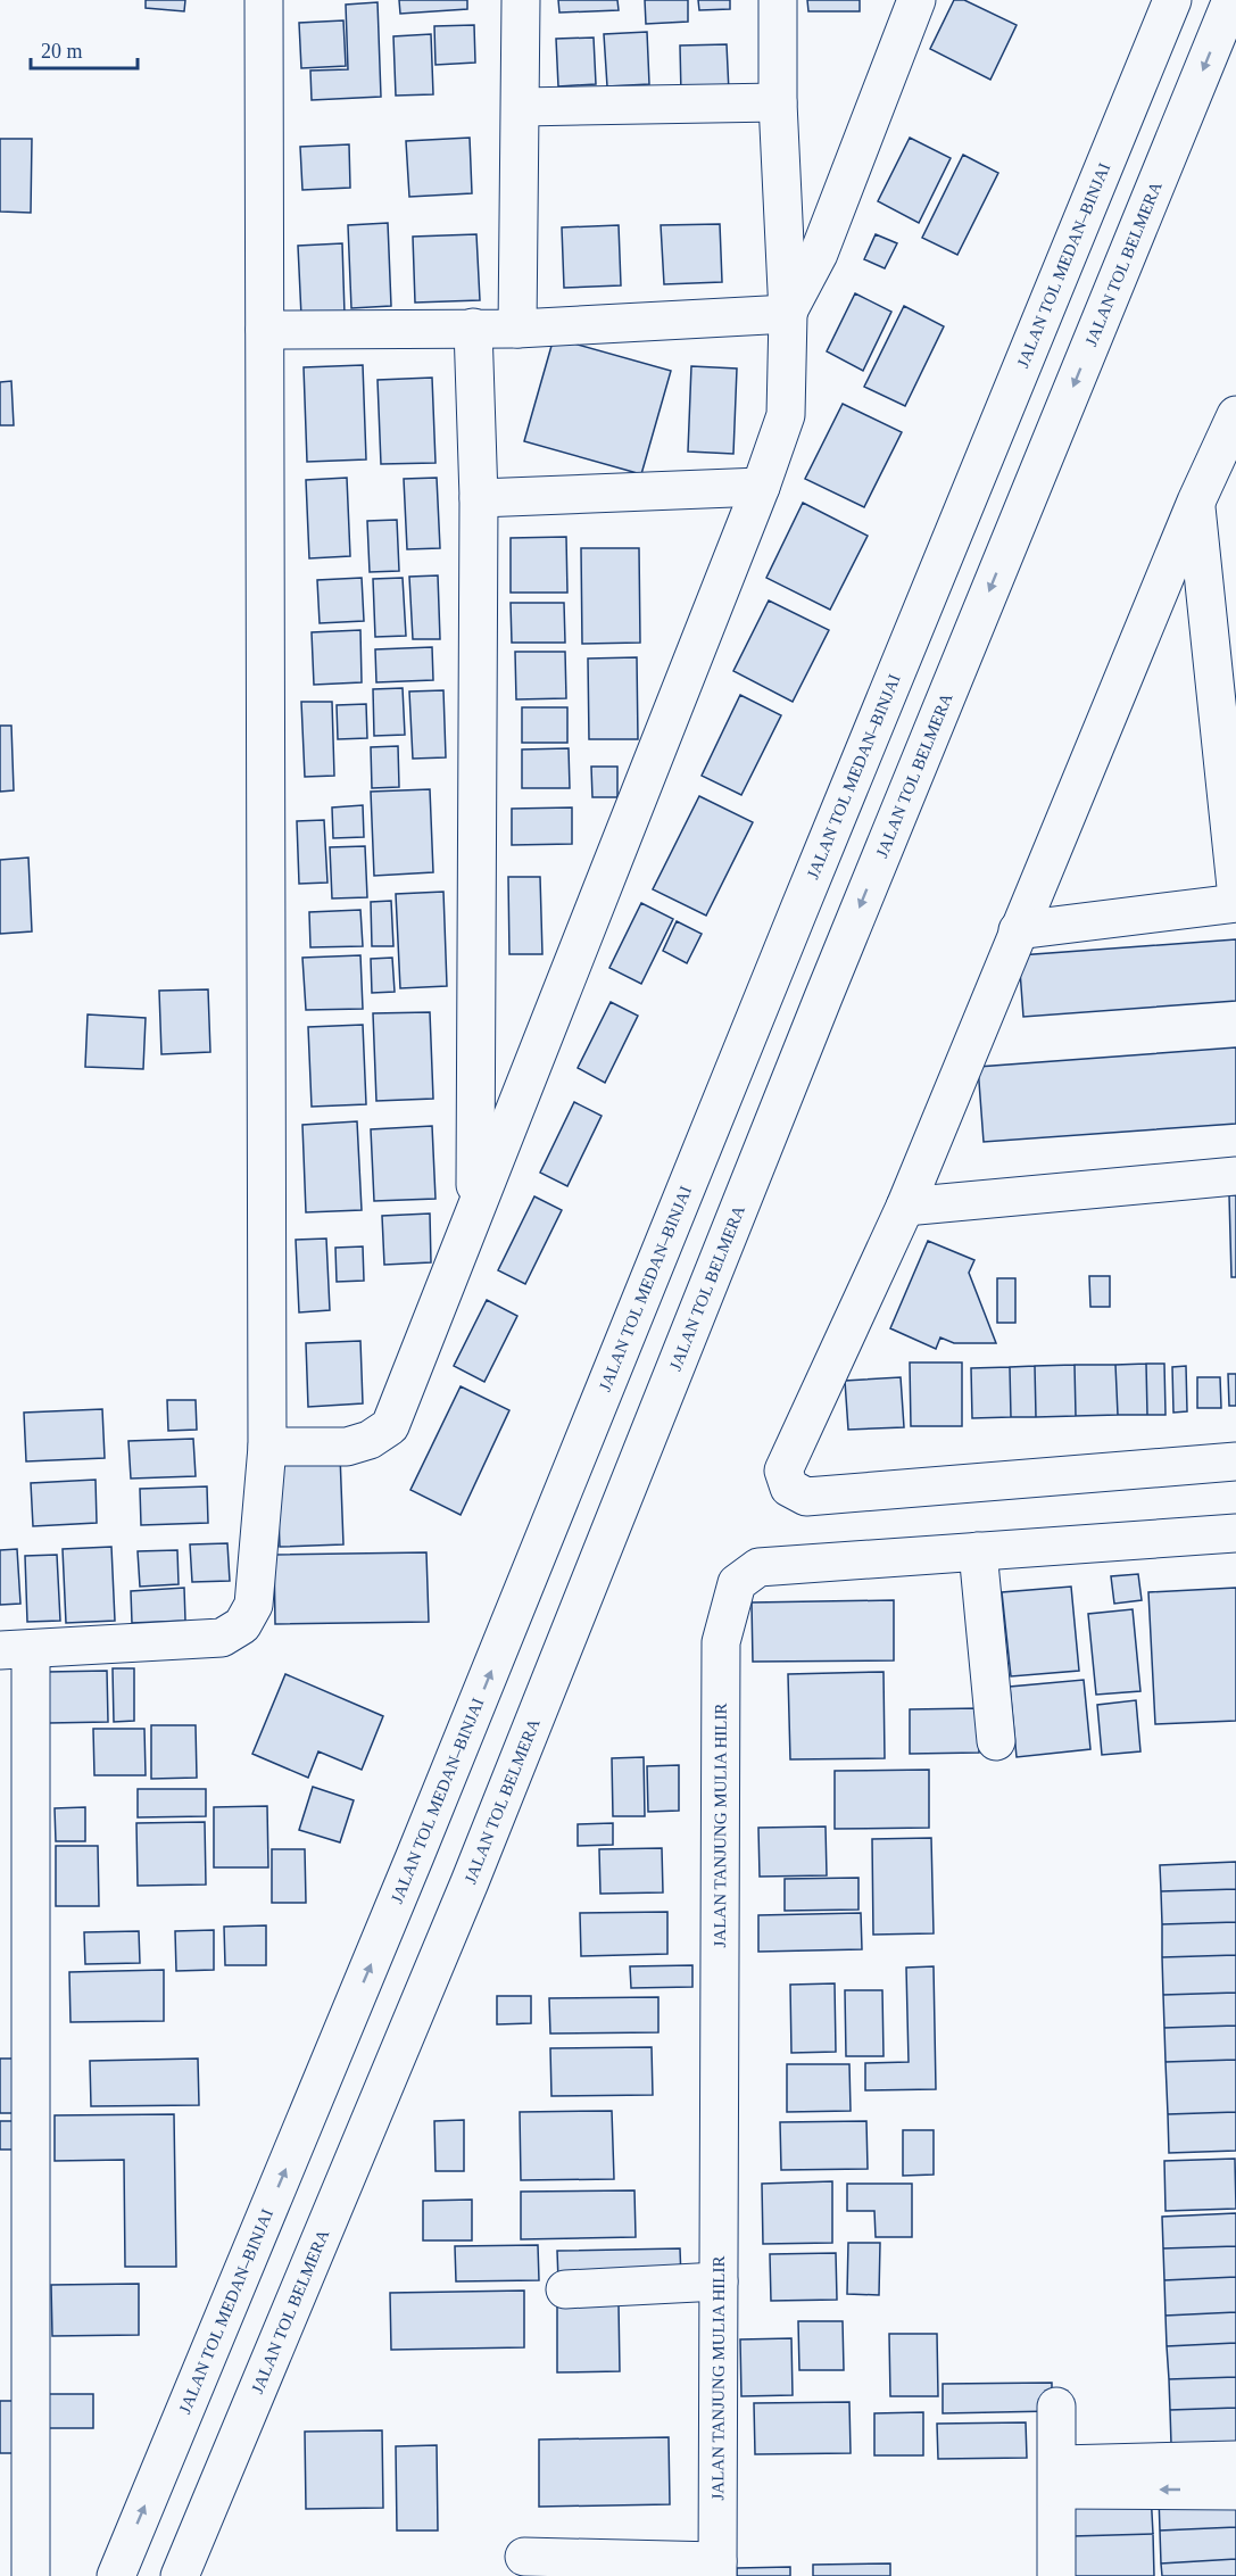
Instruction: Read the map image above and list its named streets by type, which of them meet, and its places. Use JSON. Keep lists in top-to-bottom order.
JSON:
{
  "streets": {
    "main road": ["JALAN TOL BELMERA", "JALAN TOL MEDAN–BINJAI", "JALAN TANJUNG MULIA HILIR"]
  },
  "scale_bar": "20 m"
}
